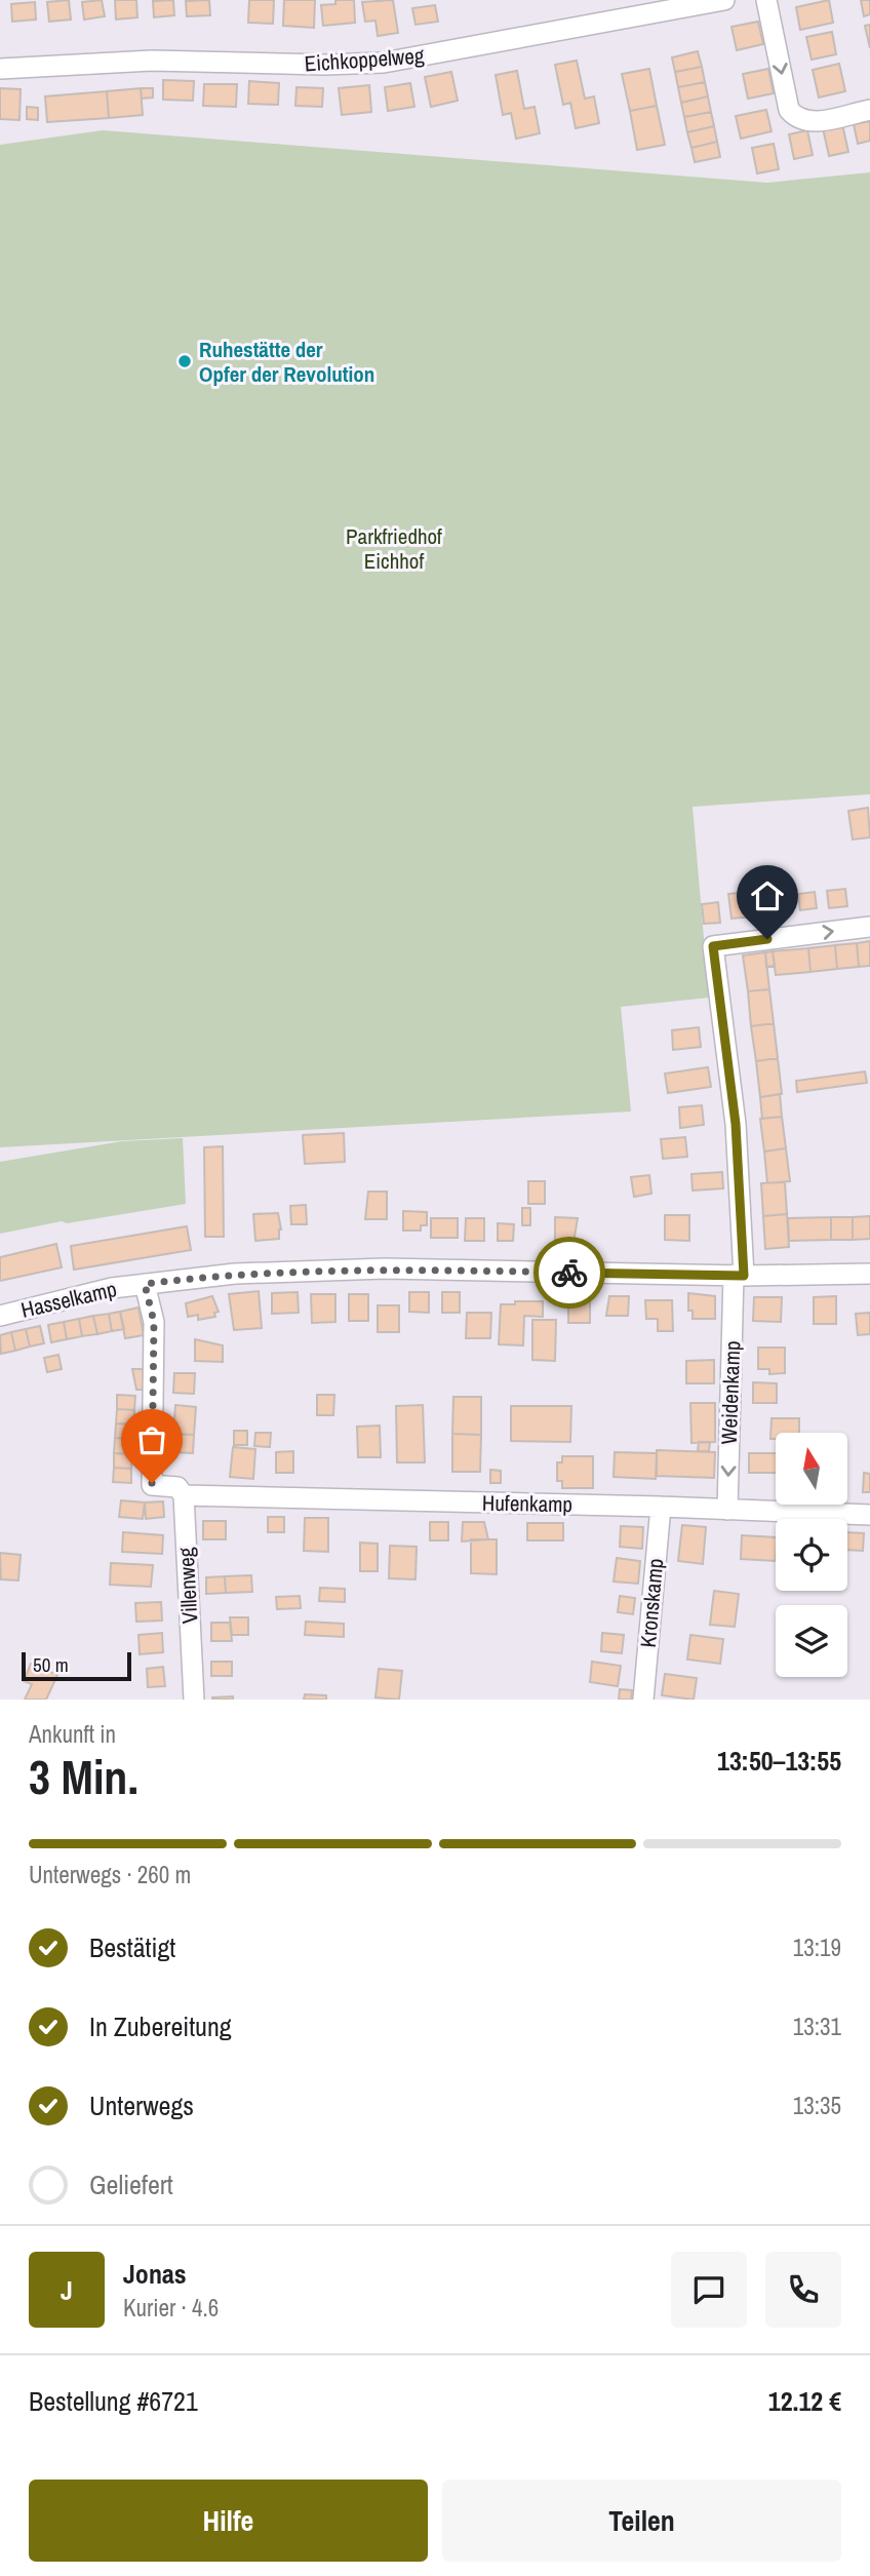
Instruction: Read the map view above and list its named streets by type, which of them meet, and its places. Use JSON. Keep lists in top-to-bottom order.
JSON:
{
  "streets": {
    "street": [
      "Eichkoppelweg",
      "Hasselkamp",
      "Weidenkamp",
      "Hufenkamp",
      "Villenweg",
      "Kronskamp"
    ]
  },
  "crossings": [
    ["Hasselkamp", "Weidenkamp"],
    ["Weidenkamp", "Hufenkamp"],
    ["Hufenkamp", "Villenweg"],
    ["Hufenkamp", "Kronskamp"]
  ],
  "parks": ["Parkfriedhof Eichhof"],
  "places": ["Ruhestätte der Opfer der Revolution"],
  "scale_bar": "50 m",
  "north": "top",
  "page": {
    "scale": "50 m",
    "heading": ["3 Min.", "Ankunft in", "13:50–13:55"],
    "panel": [
      "Jonas",
      "Kurier · 4.6",
      "Bestellung #6721",
      "12.12 €"
    ],
    "bar": "Unterwegs · 260 m",
    "list": [
      ["Bestätigt", "13:19"],
      ["In Zubereitung", "13:31"],
      ["Unterwegs", "13:35"],
      "Geliefert"
    ],
    "round": "J",
    "buttons": ["Hilfe", "Teilen"]
  }
}
